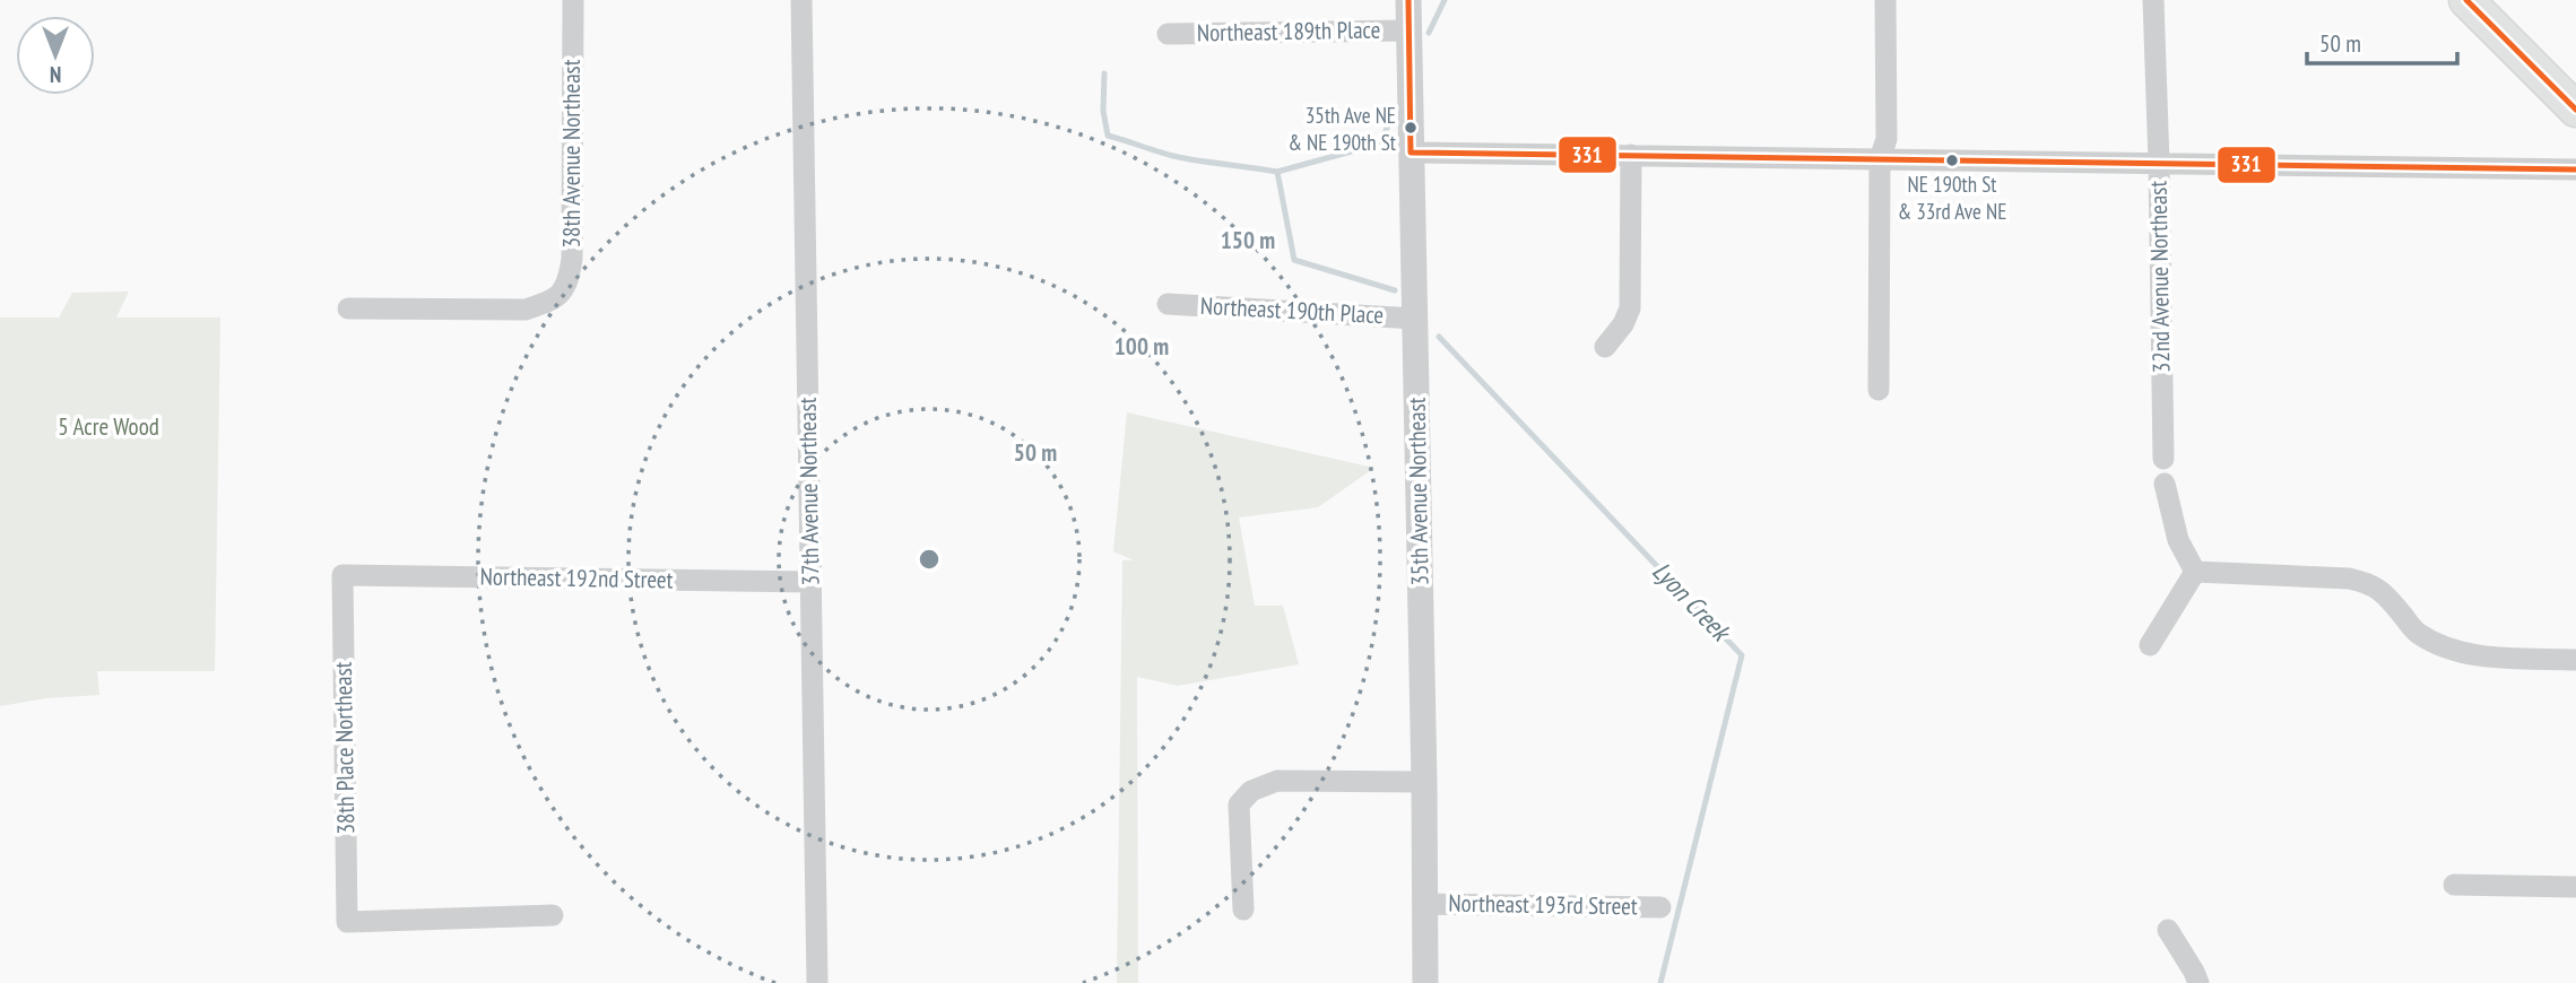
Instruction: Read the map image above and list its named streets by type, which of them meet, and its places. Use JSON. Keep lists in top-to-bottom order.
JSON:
{
  "streets": {
    "street": [
      "Northeast 189th Place",
      "38th Avenue Northeast",
      "32nd Avenue Northeast",
      "Northeast 190th Place",
      "37th Avenue Northeast",
      "35th Avenue Northeast",
      "Northeast 192nd Street",
      "38th Place Northeast",
      "Northeast 193rd Street"
    ]
  },
  "crossings": [
    ["Northeast 189th Place", "35th Avenue Northeast"],
    ["Northeast 190th Place", "35th Avenue Northeast"],
    ["37th Avenue Northeast", "Northeast 192nd Street"],
    ["35th Avenue Northeast", "Northeast 193rd Street"],
    ["Northeast 192nd Street", "38th Place Northeast"]
  ],
  "water": ["Lyon Creek"],
  "parks": ["5 Acre Wood"],
  "places": ["35th Ave NE & NE 190th St", "NE 190th St & 33rd Ave NE"],
  "lines": ["transit line 331"],
  "scale_bar": "50 m",
  "north": "bottom",
  "rings": ["150 m", "100 m", "50 m"]
}
